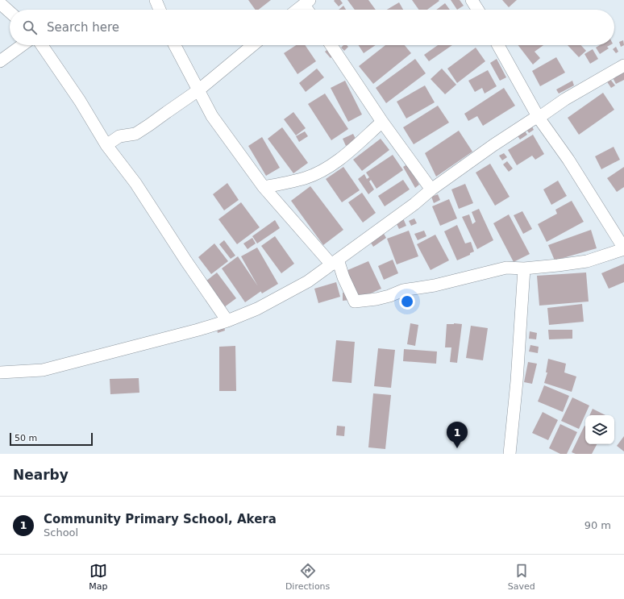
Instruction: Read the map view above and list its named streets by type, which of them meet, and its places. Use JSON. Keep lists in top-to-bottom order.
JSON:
{
  "scale_bar": "50 m",
  "page": {
    "search": "Search here",
    "pins": "1",
    "scale": "50 m",
    "heading": "Nearby",
    "list": [
      {
        "mark": "1",
        "name": "Community Primary School, Akera",
        "note": "School",
        "value": "90 m"
      }
    ],
    "nav": ["Map", "Directions", "Saved"]
  }
}
